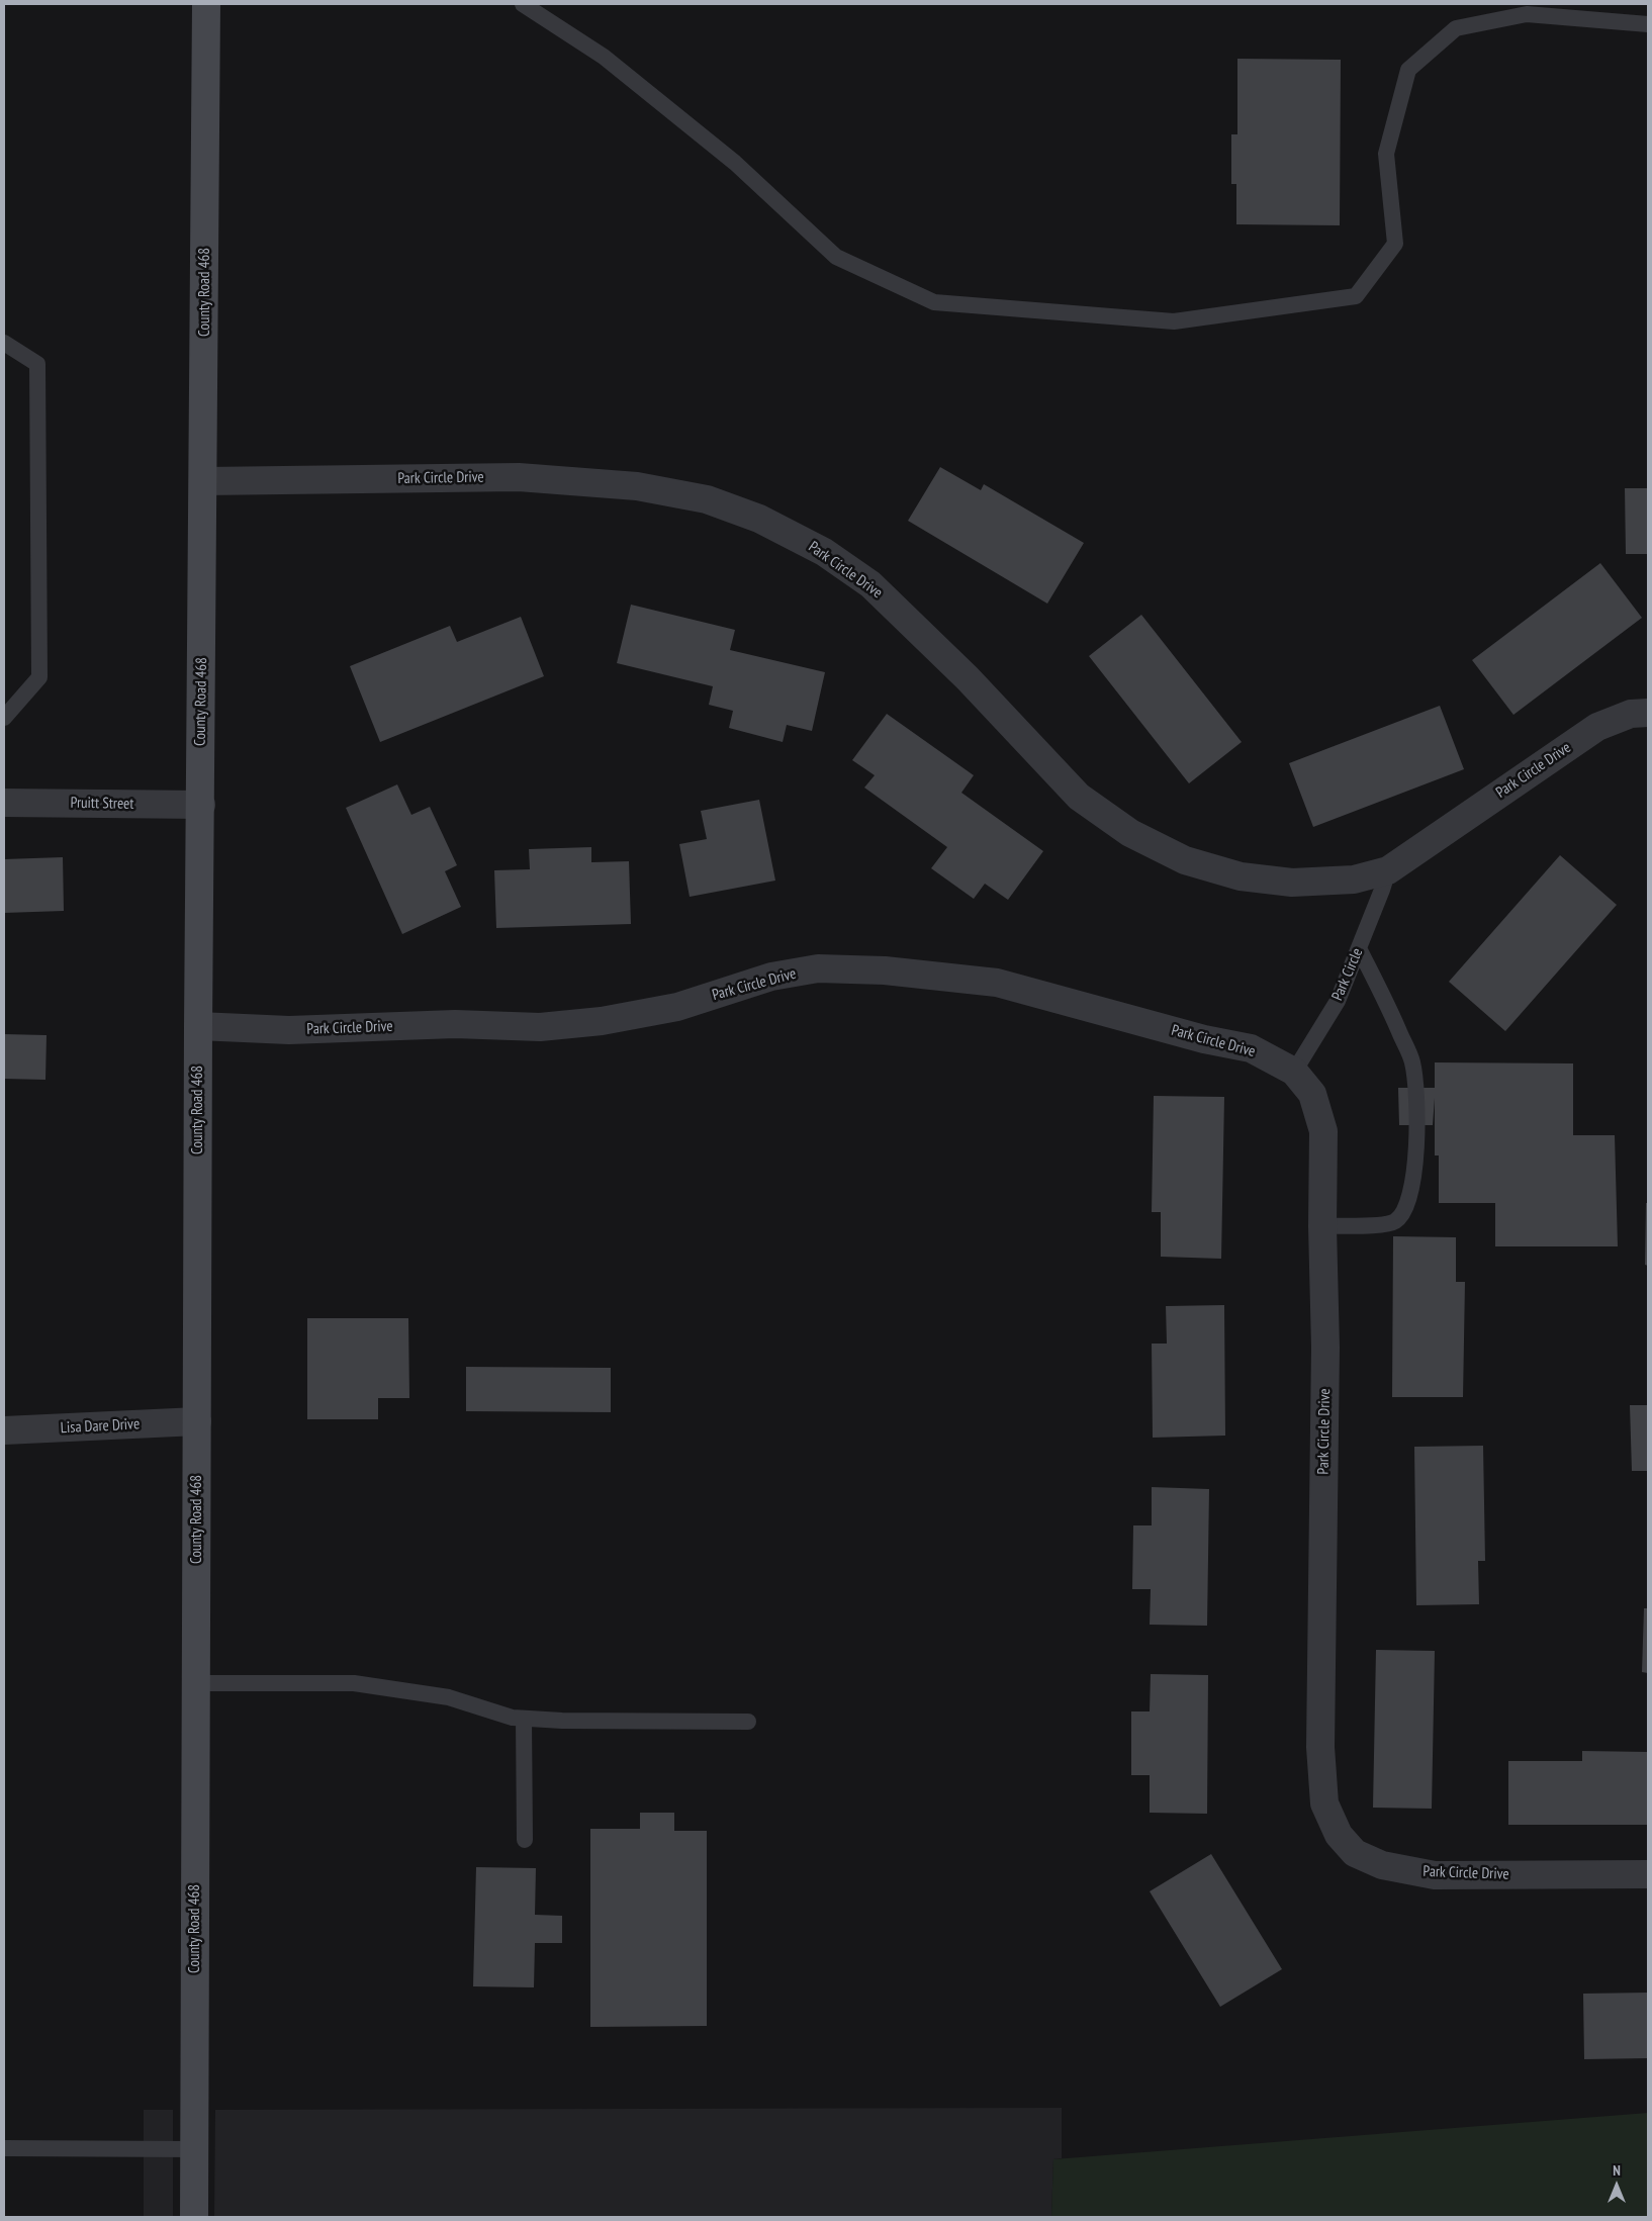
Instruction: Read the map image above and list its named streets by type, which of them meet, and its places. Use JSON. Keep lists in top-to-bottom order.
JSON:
{
  "streets": {
    "street": [
      "County Road 468",
      "Park Circle Drive",
      "Pruitt Street",
      "Lisa Dare Drive"
    ],
    "lane": ["Park Circle"]
  },
  "crossings": [
    ["County Road 468", "Park Circle Drive"],
    ["County Road 468", "Pruitt Street"],
    ["County Road 468", "Lisa Dare Drive"],
    ["Park Circle Drive", "Park Circle"]
  ],
  "north": "top"
}
